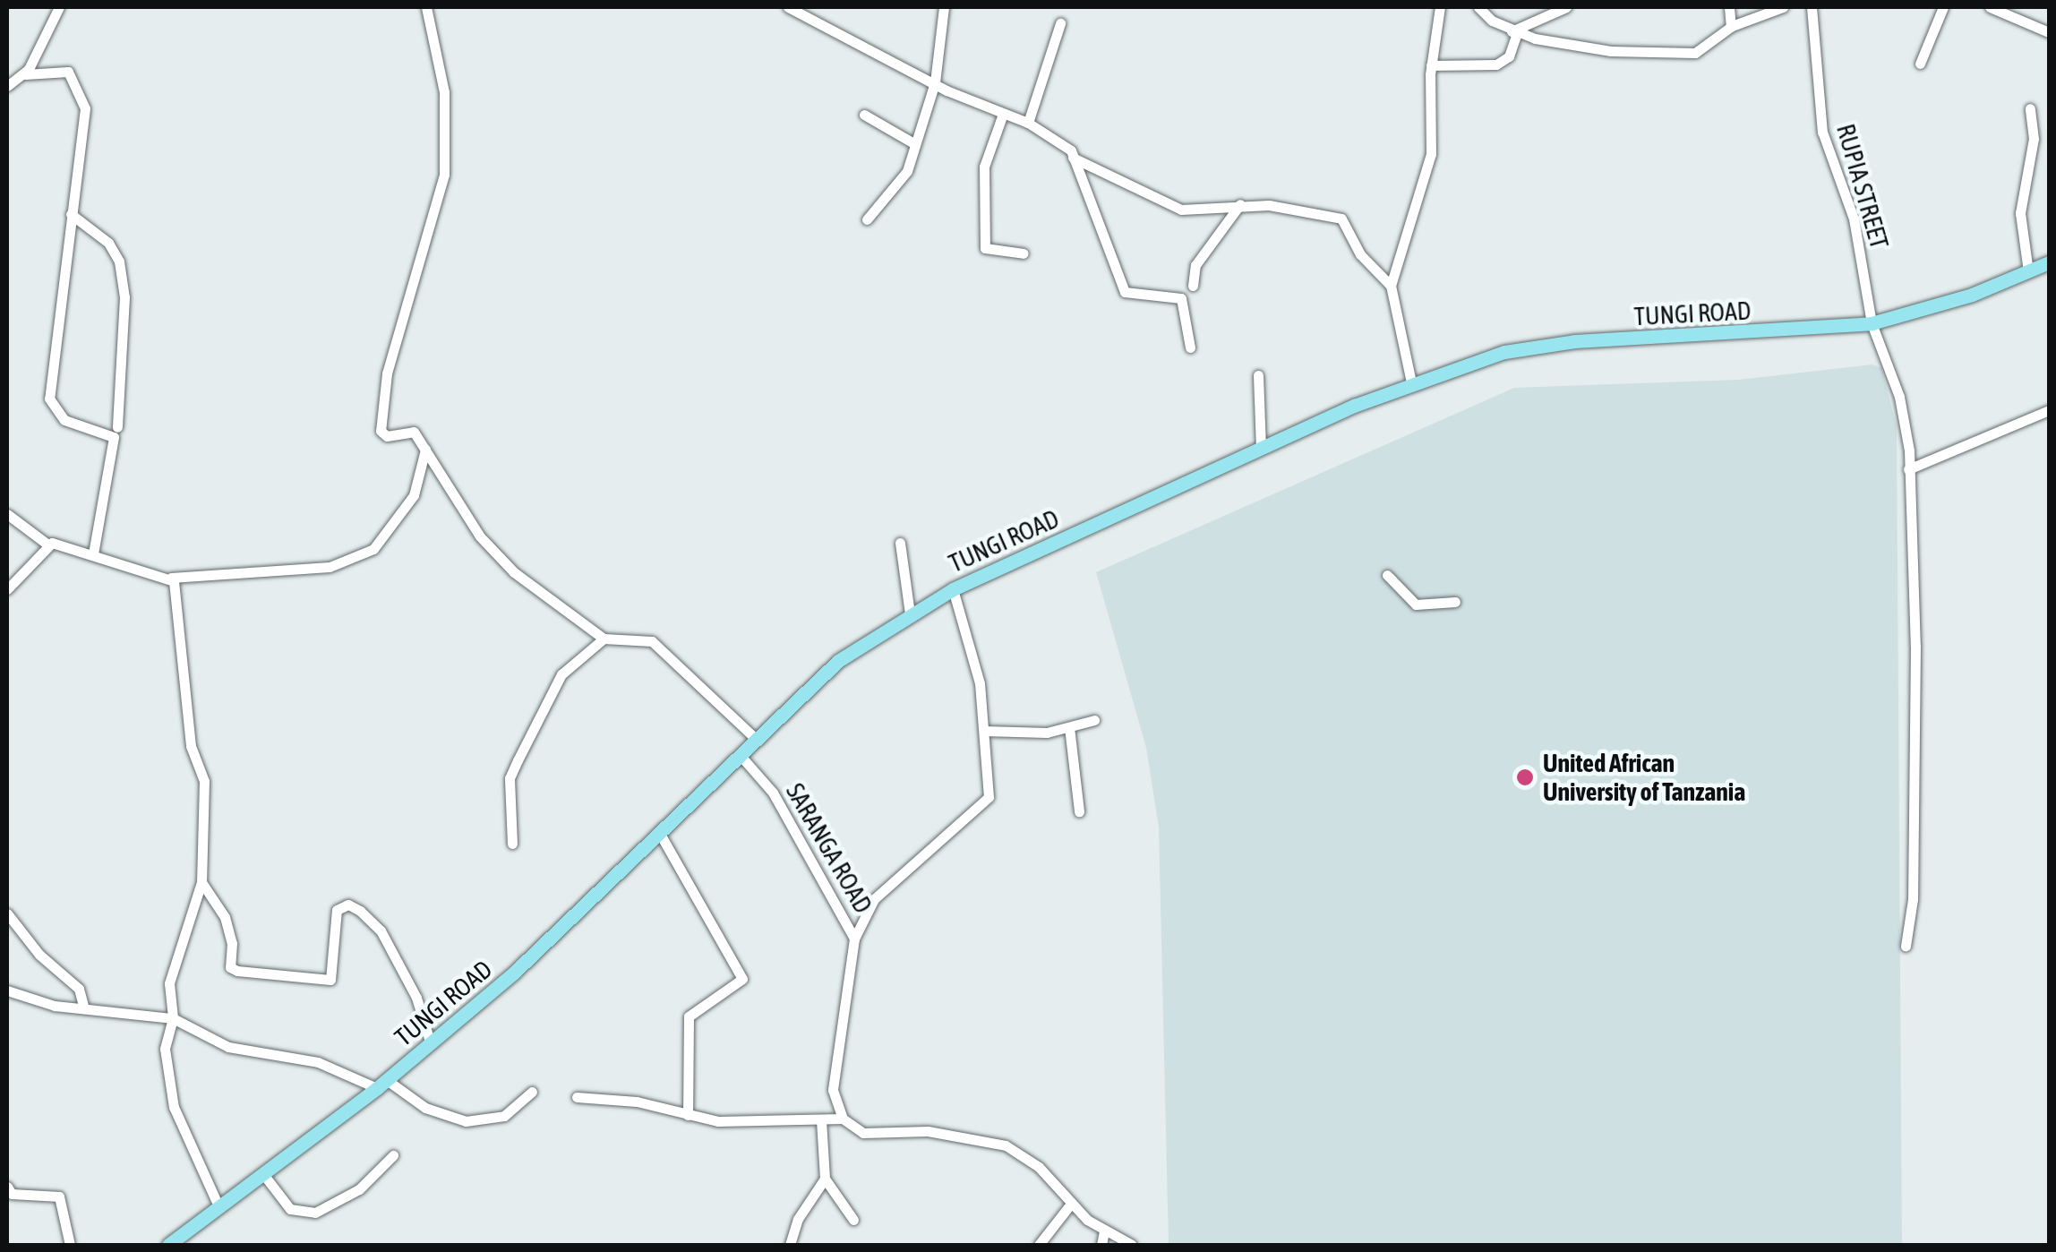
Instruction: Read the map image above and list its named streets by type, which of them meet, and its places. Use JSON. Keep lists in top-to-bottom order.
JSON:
{
  "streets": {
    "main road": ["TUNGI ROAD"],
    "street": ["RUPIA STREET", "SARANGA ROAD"]
  },
  "crossings": [
    ["RUPIA STREET", "TUNGI ROAD"],
    ["TUNGI ROAD", "SARANGA ROAD"]
  ],
  "places": ["United African University of Tanzania"]
}
